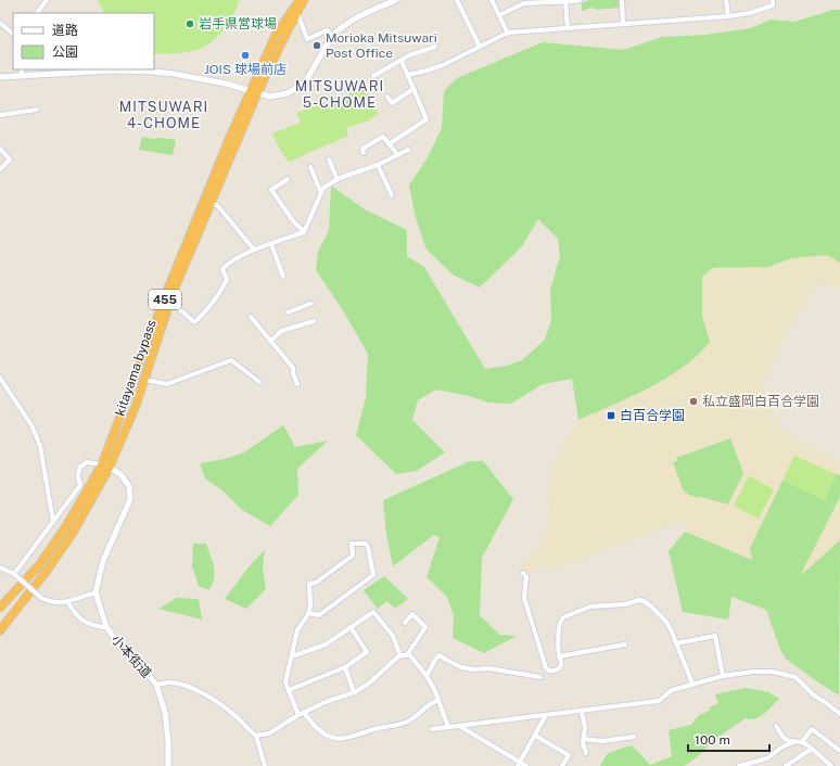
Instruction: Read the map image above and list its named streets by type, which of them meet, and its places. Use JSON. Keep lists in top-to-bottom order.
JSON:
{
  "streets": {
    "highway": ["455", "kitayama bypass"],
    "street": ["小本街道"]
  },
  "crossings": [
    ["kitayama bypass", "小本街道"]
  ],
  "districts": ["MITSUWARI 5-CHOME", "MITSUWARI 4-CHOME"],
  "places": {
    "other": [
      "岩手県営球場",
      "Morioka Mitsuwari Post Office",
      "JOIS 球場前店",
      "私立盛岡白百合学園"
    ],
    "transit": ["白百合学園"]
  },
  "legend": ["道路", "公園"],
  "scale_bar": "100 m"
}
